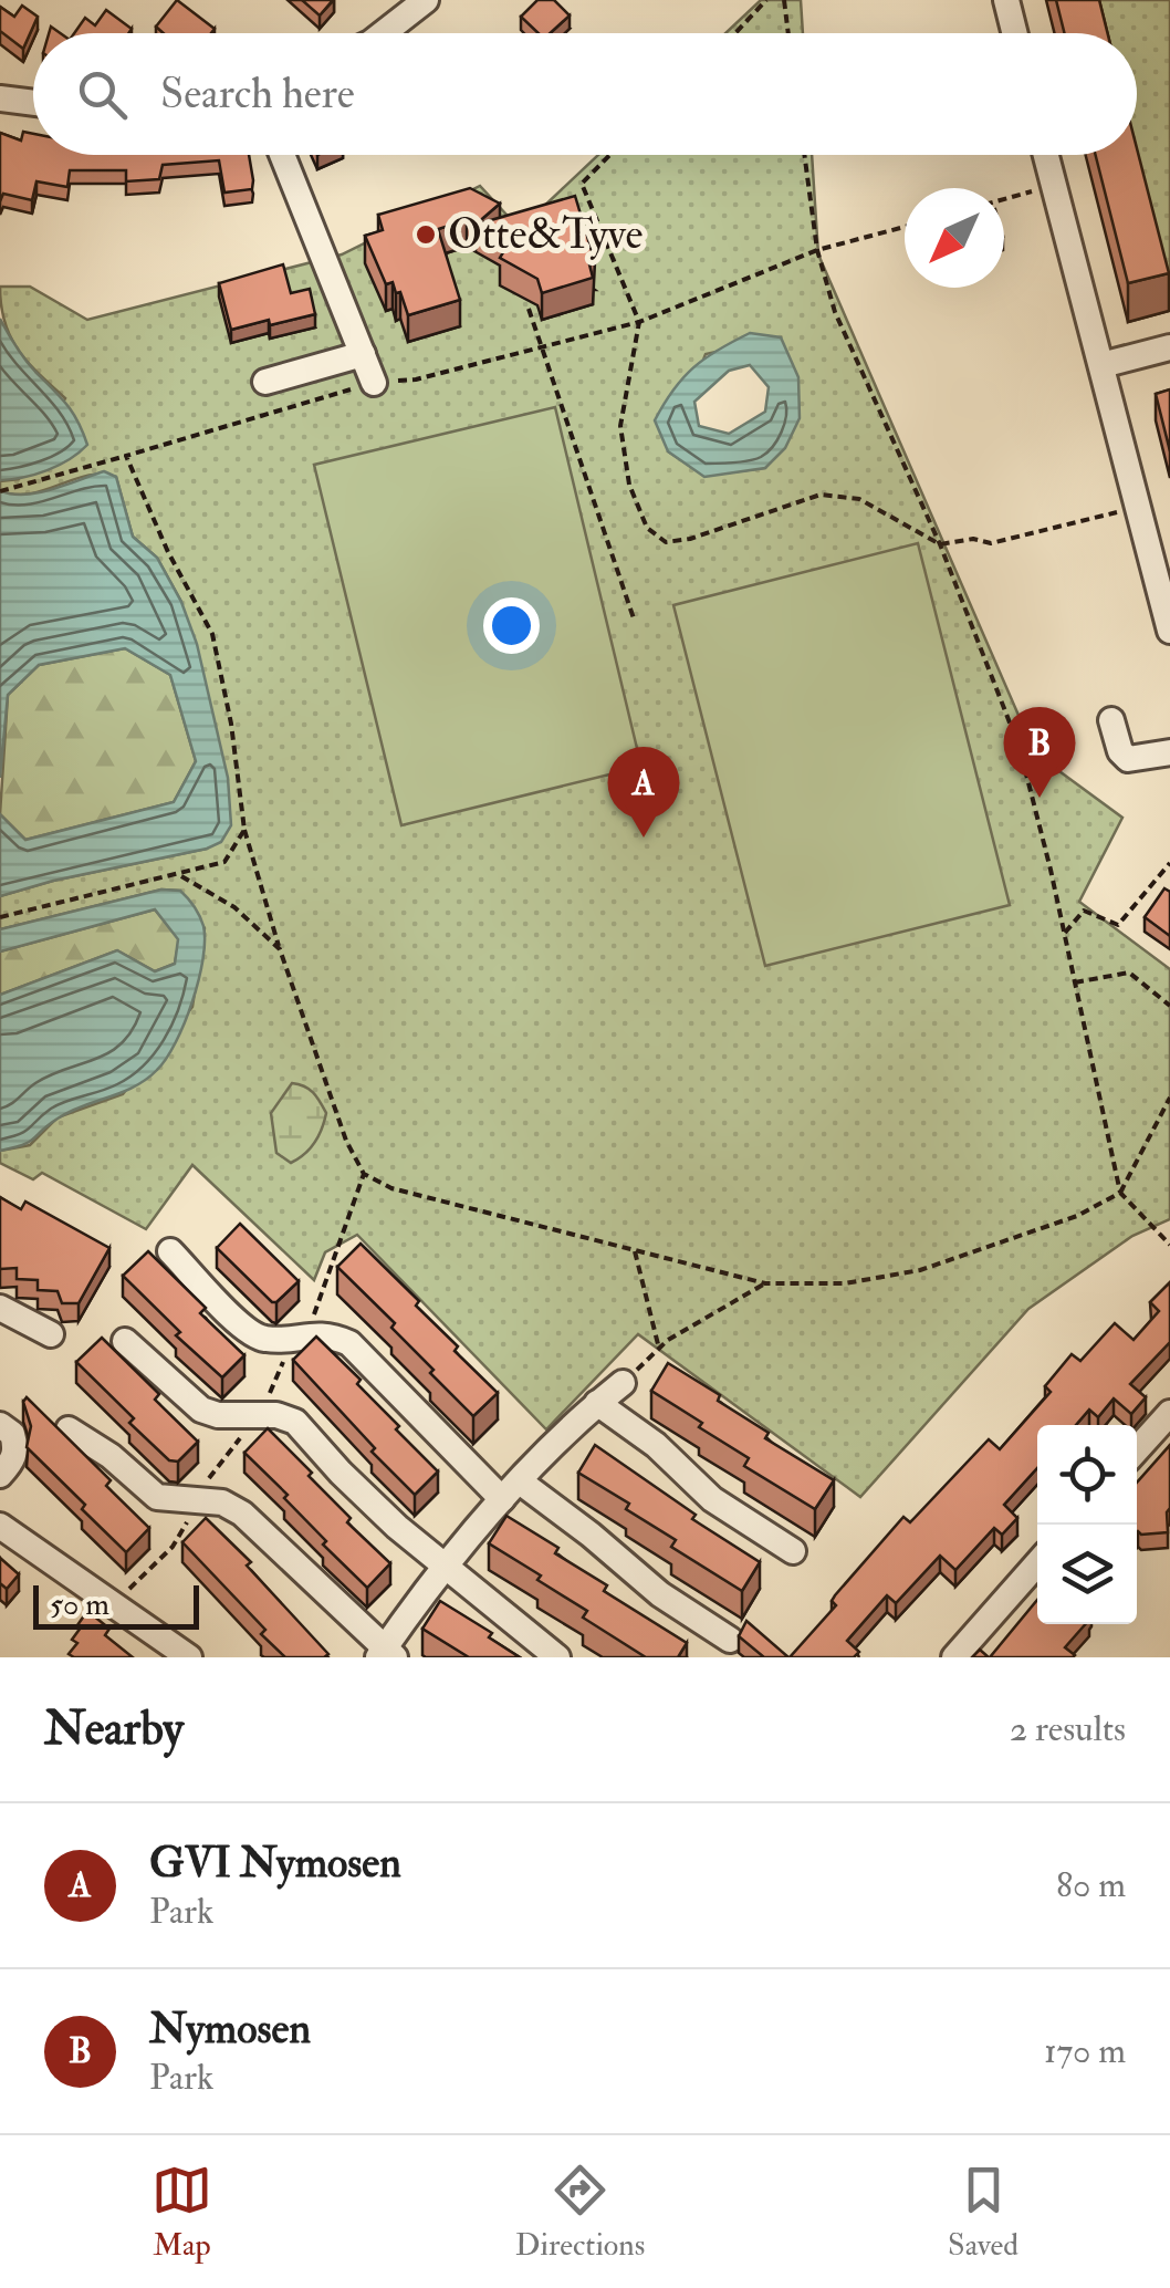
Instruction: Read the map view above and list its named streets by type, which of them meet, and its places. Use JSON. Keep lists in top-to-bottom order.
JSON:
{
  "places": ["Otte&Tyve"],
  "scale_bar": "50 m",
  "north": "bottom left",
  "page": {
    "search": "Search here",
    "pins": ["B", "A"],
    "scale": "50 m",
    "heading": ["Nearby", "2 results"],
    "list": [
      {
        "mark": "A",
        "name": "GVI Nymosen",
        "note": "Park",
        "value": "80 m"
      },
      {
        "mark": "B",
        "name": "Nymosen",
        "note": "Park",
        "value": "170 m"
      }
    ],
    "nav": ["Map", "Directions", "Saved"]
  }
}
